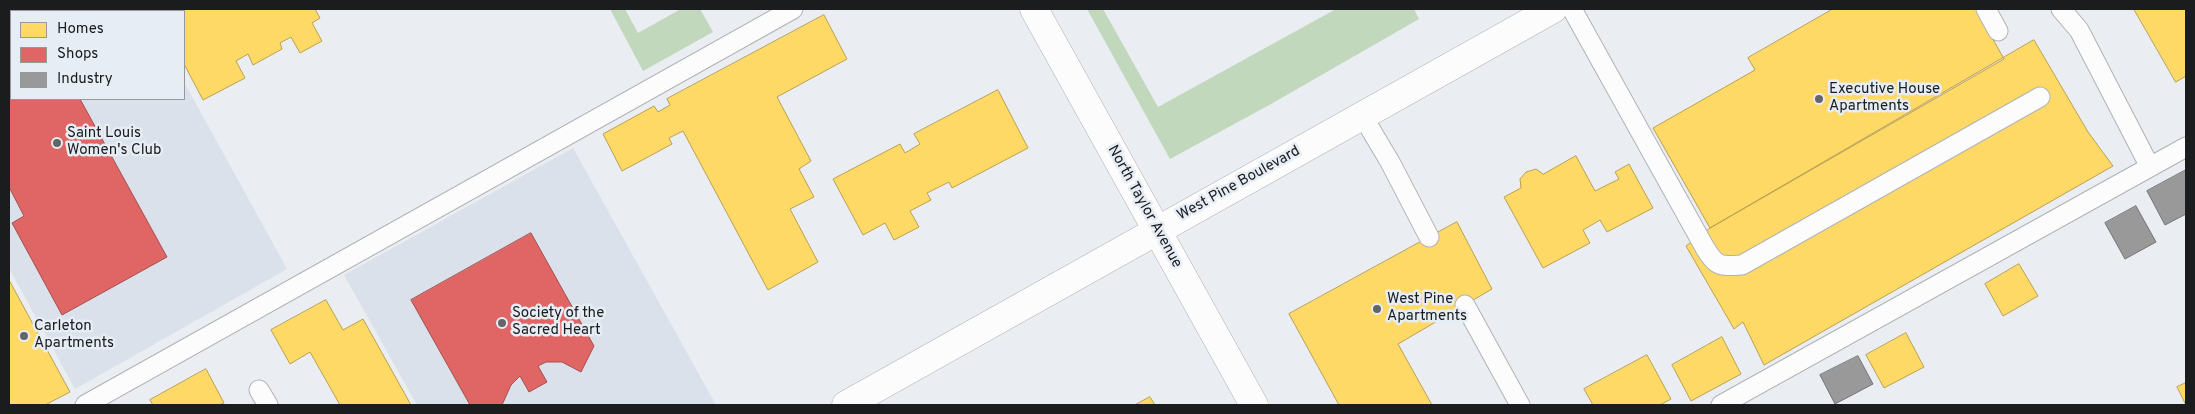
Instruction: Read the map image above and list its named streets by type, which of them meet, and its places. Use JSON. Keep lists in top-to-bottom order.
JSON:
{
  "streets": {
    "street": ["West Pine Boulevard", "North Taylor Avenue"]
  },
  "crossings": [
    ["West Pine Boulevard", "North Taylor Avenue"]
  ],
  "places": [
    "Executive House Apartments",
    "Saint Louis Women's Club",
    "West Pine Apartments",
    "Society of the Sacred Heart",
    "Carleton Apartments"
  ],
  "legend": ["Homes", "Shops", "Industry"]
}
